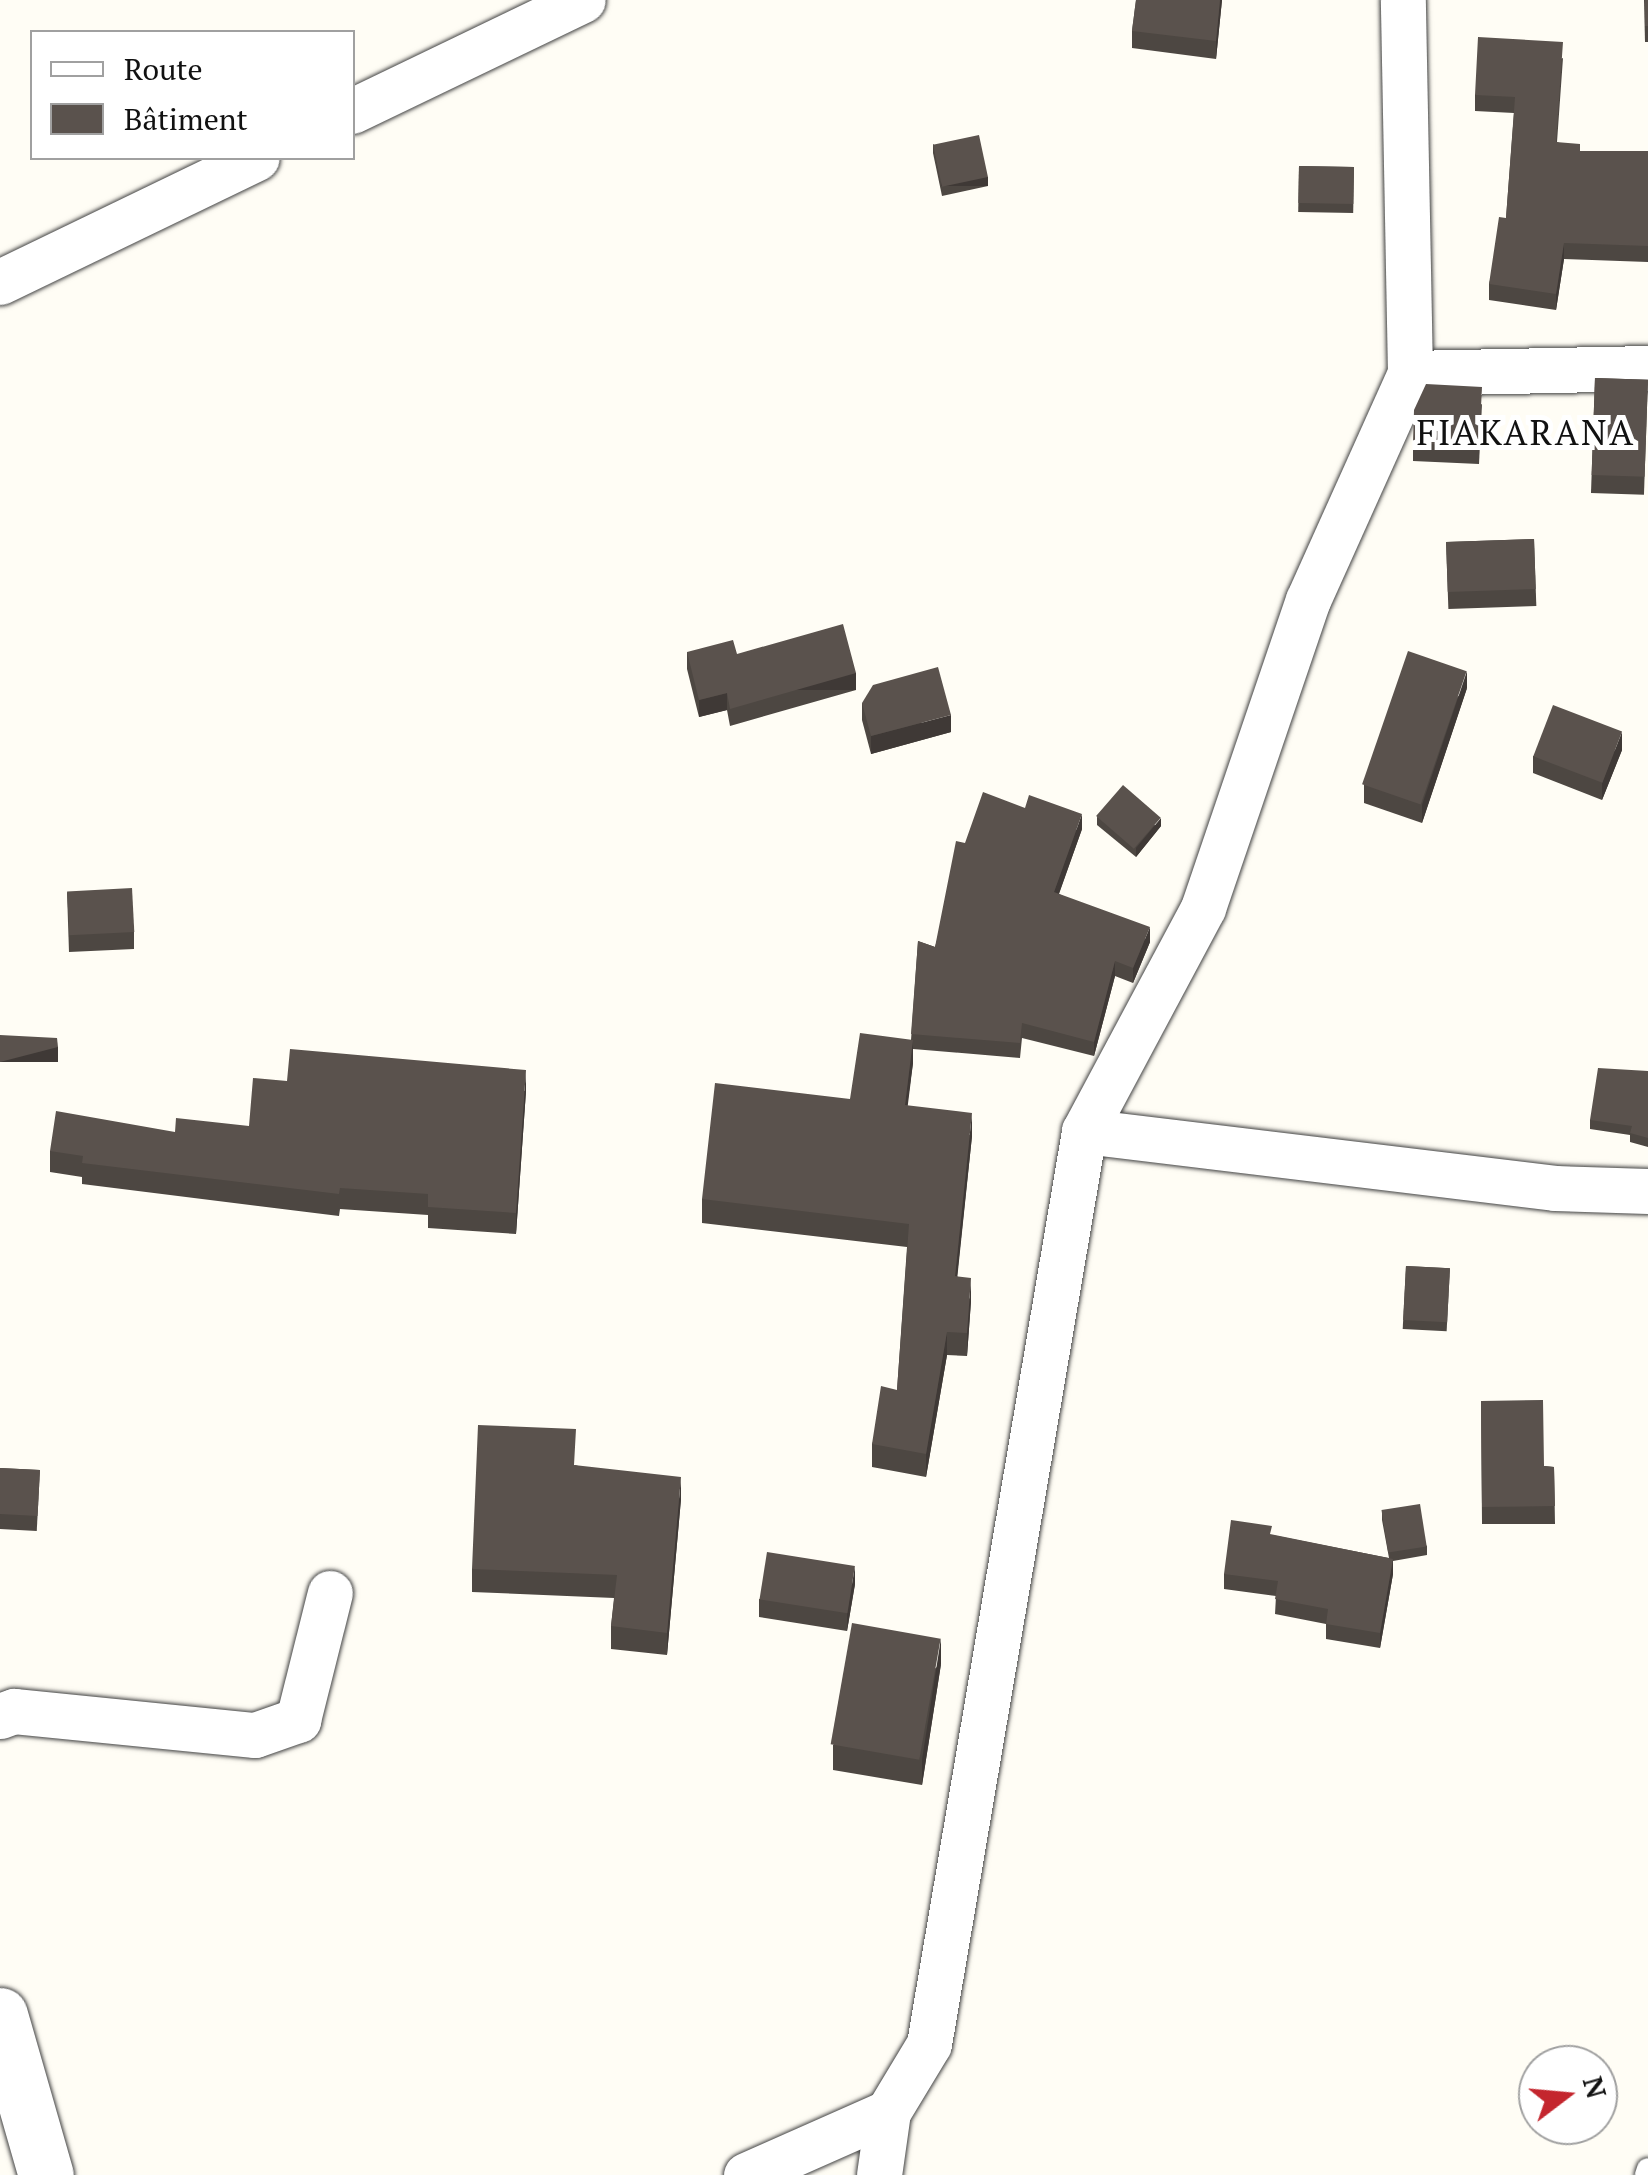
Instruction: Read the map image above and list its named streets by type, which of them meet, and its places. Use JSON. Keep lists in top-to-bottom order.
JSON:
{
  "districts": ["FIAKARANA"],
  "legend": ["Route", "Bâtiment"],
  "north": "right"
}
